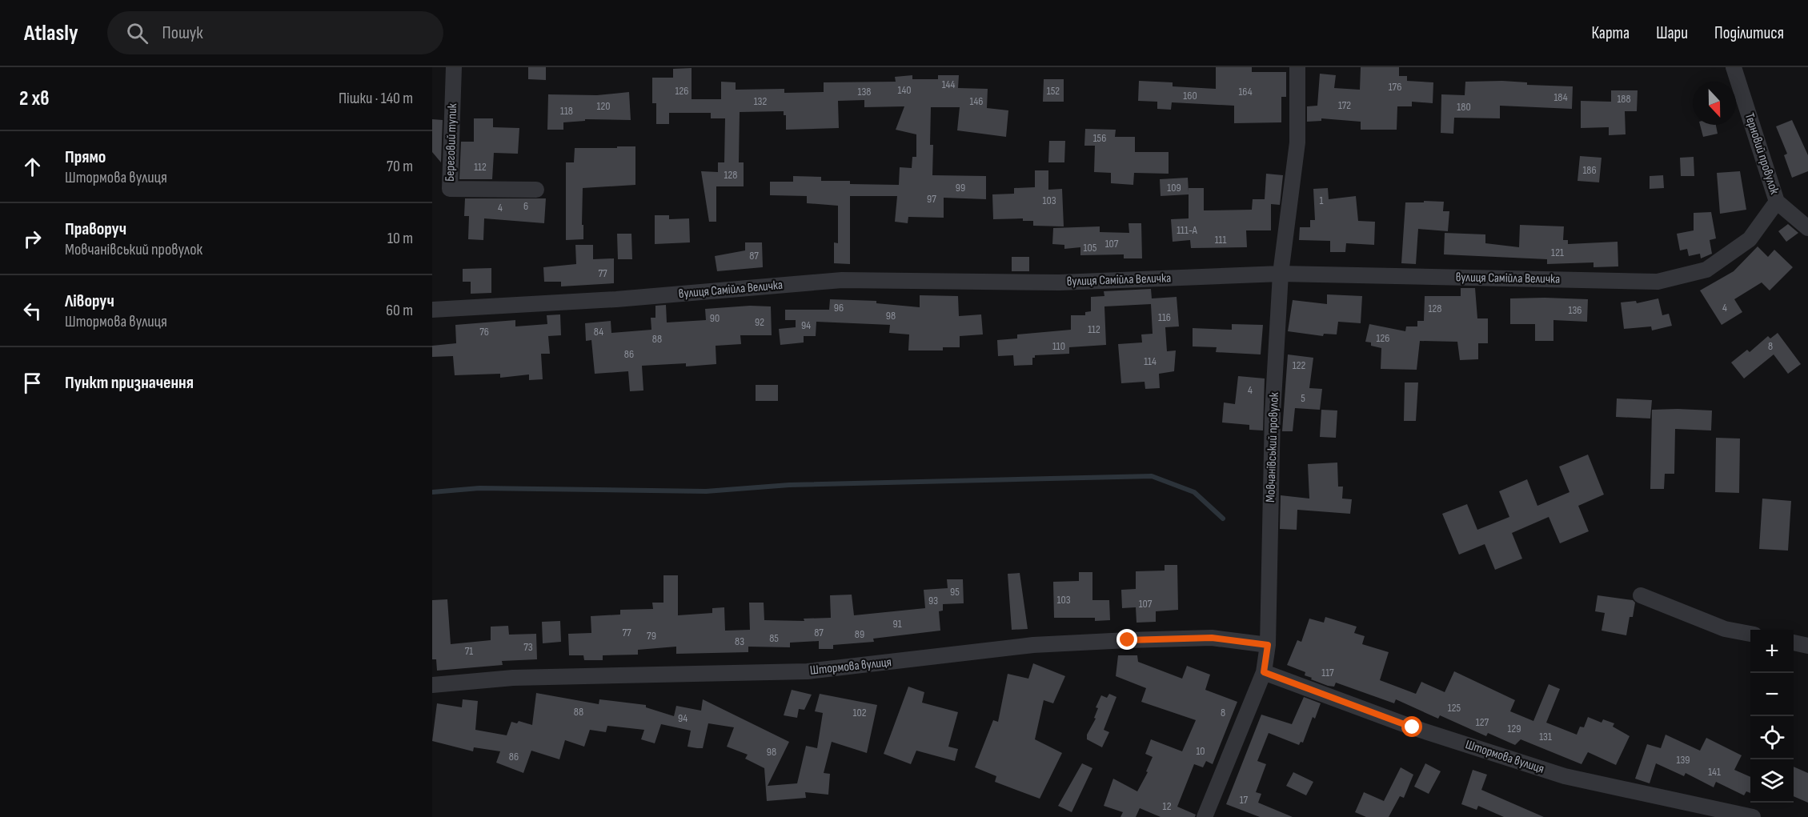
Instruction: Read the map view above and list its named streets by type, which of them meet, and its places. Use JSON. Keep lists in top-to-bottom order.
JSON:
{
  "streets": {
    "street": [
      "Береговий тупик",
      "Терновий провулок",
      "вулиця Самійла Величка",
      "Мовчанівський провулок",
      "Штормова вулиця"
    ]
  },
  "crossings": [
    ["Терновий провулок", "вулиця Самійла Величка"],
    ["вулиця Самійла Величка", "Мовчанівський провулок"],
    ["Мовчанівський провулок", "Штормова вулиця"]
  ],
  "house_numbers": [
    "144",
    "176",
    "140",
    "126",
    "152",
    "138",
    "164",
    "160",
    "184",
    "188",
    "132",
    "146",
    "172",
    "120",
    "180",
    "118",
    "156",
    "112",
    "186",
    "128",
    "99",
    "109",
    "97",
    "103",
    "1",
    "6",
    "4",
    "111-А",
    "111",
    "107",
    "105",
    "121",
    "87",
    "77",
    "96",
    "4",
    "128",
    "136",
    "98",
    "116",
    "90",
    "92",
    "94",
    "112",
    "76",
    "84",
    "126",
    "88",
    "110",
    "8",
    "86",
    "114",
    "122",
    "4",
    "5",
    "95",
    "103",
    "93",
    "107",
    "91",
    "77",
    "87",
    "89",
    "79",
    "85",
    "83",
    "73",
    "71",
    "117",
    "125",
    "88",
    "102",
    "8",
    "94",
    "127",
    "129",
    "131",
    "10",
    "98",
    "86",
    "139",
    "141",
    "17",
    "12"
  ],
  "north": "bottom",
  "page": {
    "header": "Atlasly",
    "search": "Пошук",
    "nav": ["Карта", "Шари", "Поділитися"],
    "heading": ["2 хв", "Пішки · 140 m"],
    "list": [
      ["Прямо", "Штормова вулиця", "70 m"],
      ["Праворуч", "Мовчанівський провулок", "10 m"],
      ["Ліворуч", "Штормова вулиця", "60 m"],
      "Пункт призначення"
    ],
    "map_buttons": ["+", "−"]
  }
}
